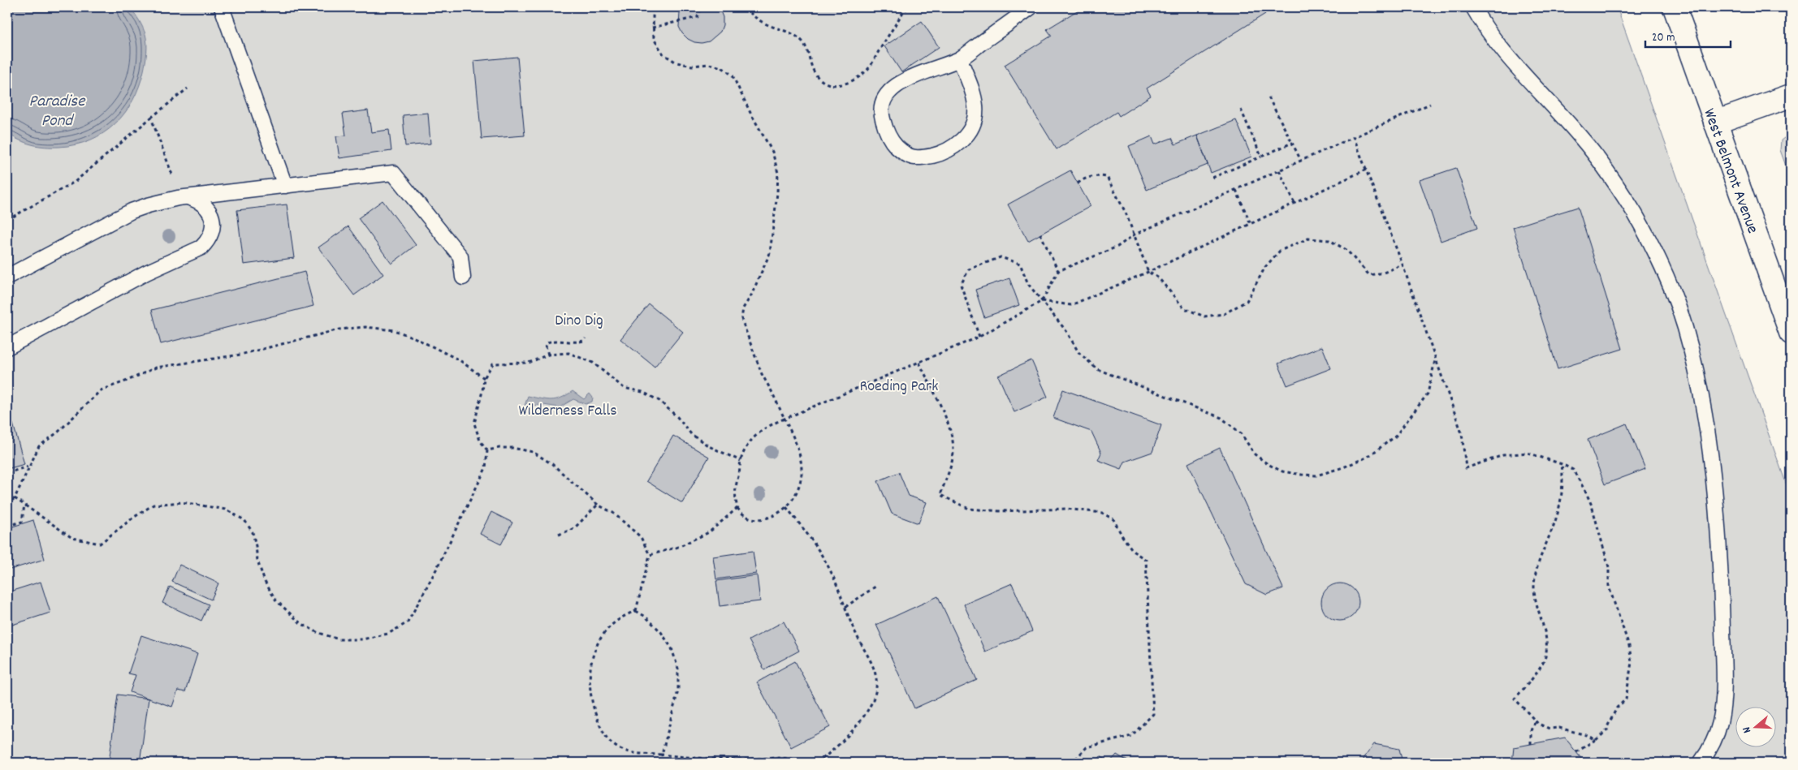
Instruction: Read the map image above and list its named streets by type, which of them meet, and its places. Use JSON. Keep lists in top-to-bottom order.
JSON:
{
  "streets": {
    "main road": ["West Belmont Avenue"]
  },
  "water": ["Paradise Pond"],
  "parks": ["Dino Dig", "Roeding Park", "Wilderness Falls"],
  "scale_bar": "20 m",
  "north": "left"
}
